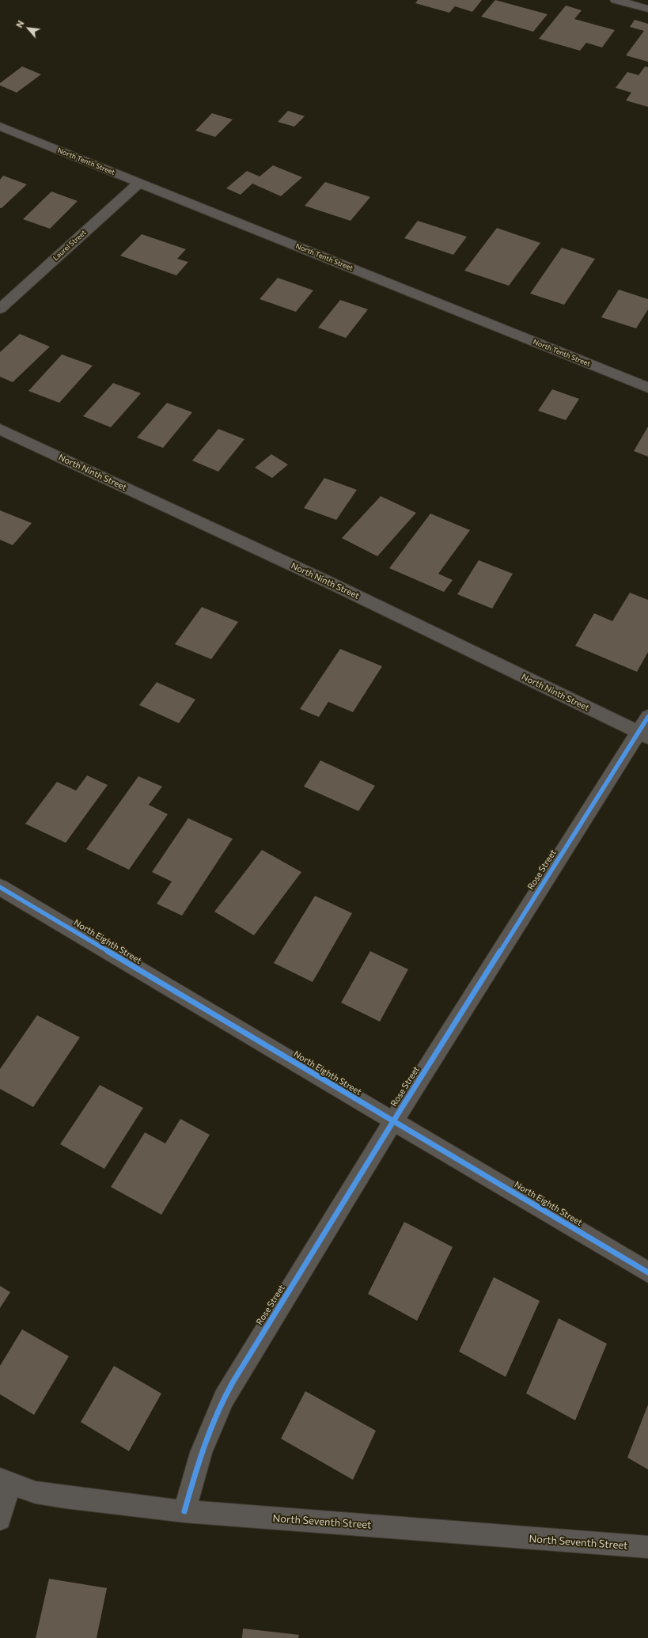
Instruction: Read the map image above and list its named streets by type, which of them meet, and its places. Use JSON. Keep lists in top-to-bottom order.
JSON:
{
  "streets": {
    "street": [
      "North Tenth Street",
      "Laurel Street",
      "North Ninth Street",
      "Rose Street",
      "North Eighth Street",
      "North Seventh Street"
    ]
  },
  "crossings": [
    ["North Tenth Street", "Laurel Street"],
    ["North Ninth Street", "Rose Street"],
    ["Rose Street", "North Eighth Street"],
    ["Rose Street", "North Seventh Street"]
  ],
  "north": "top left"
}
